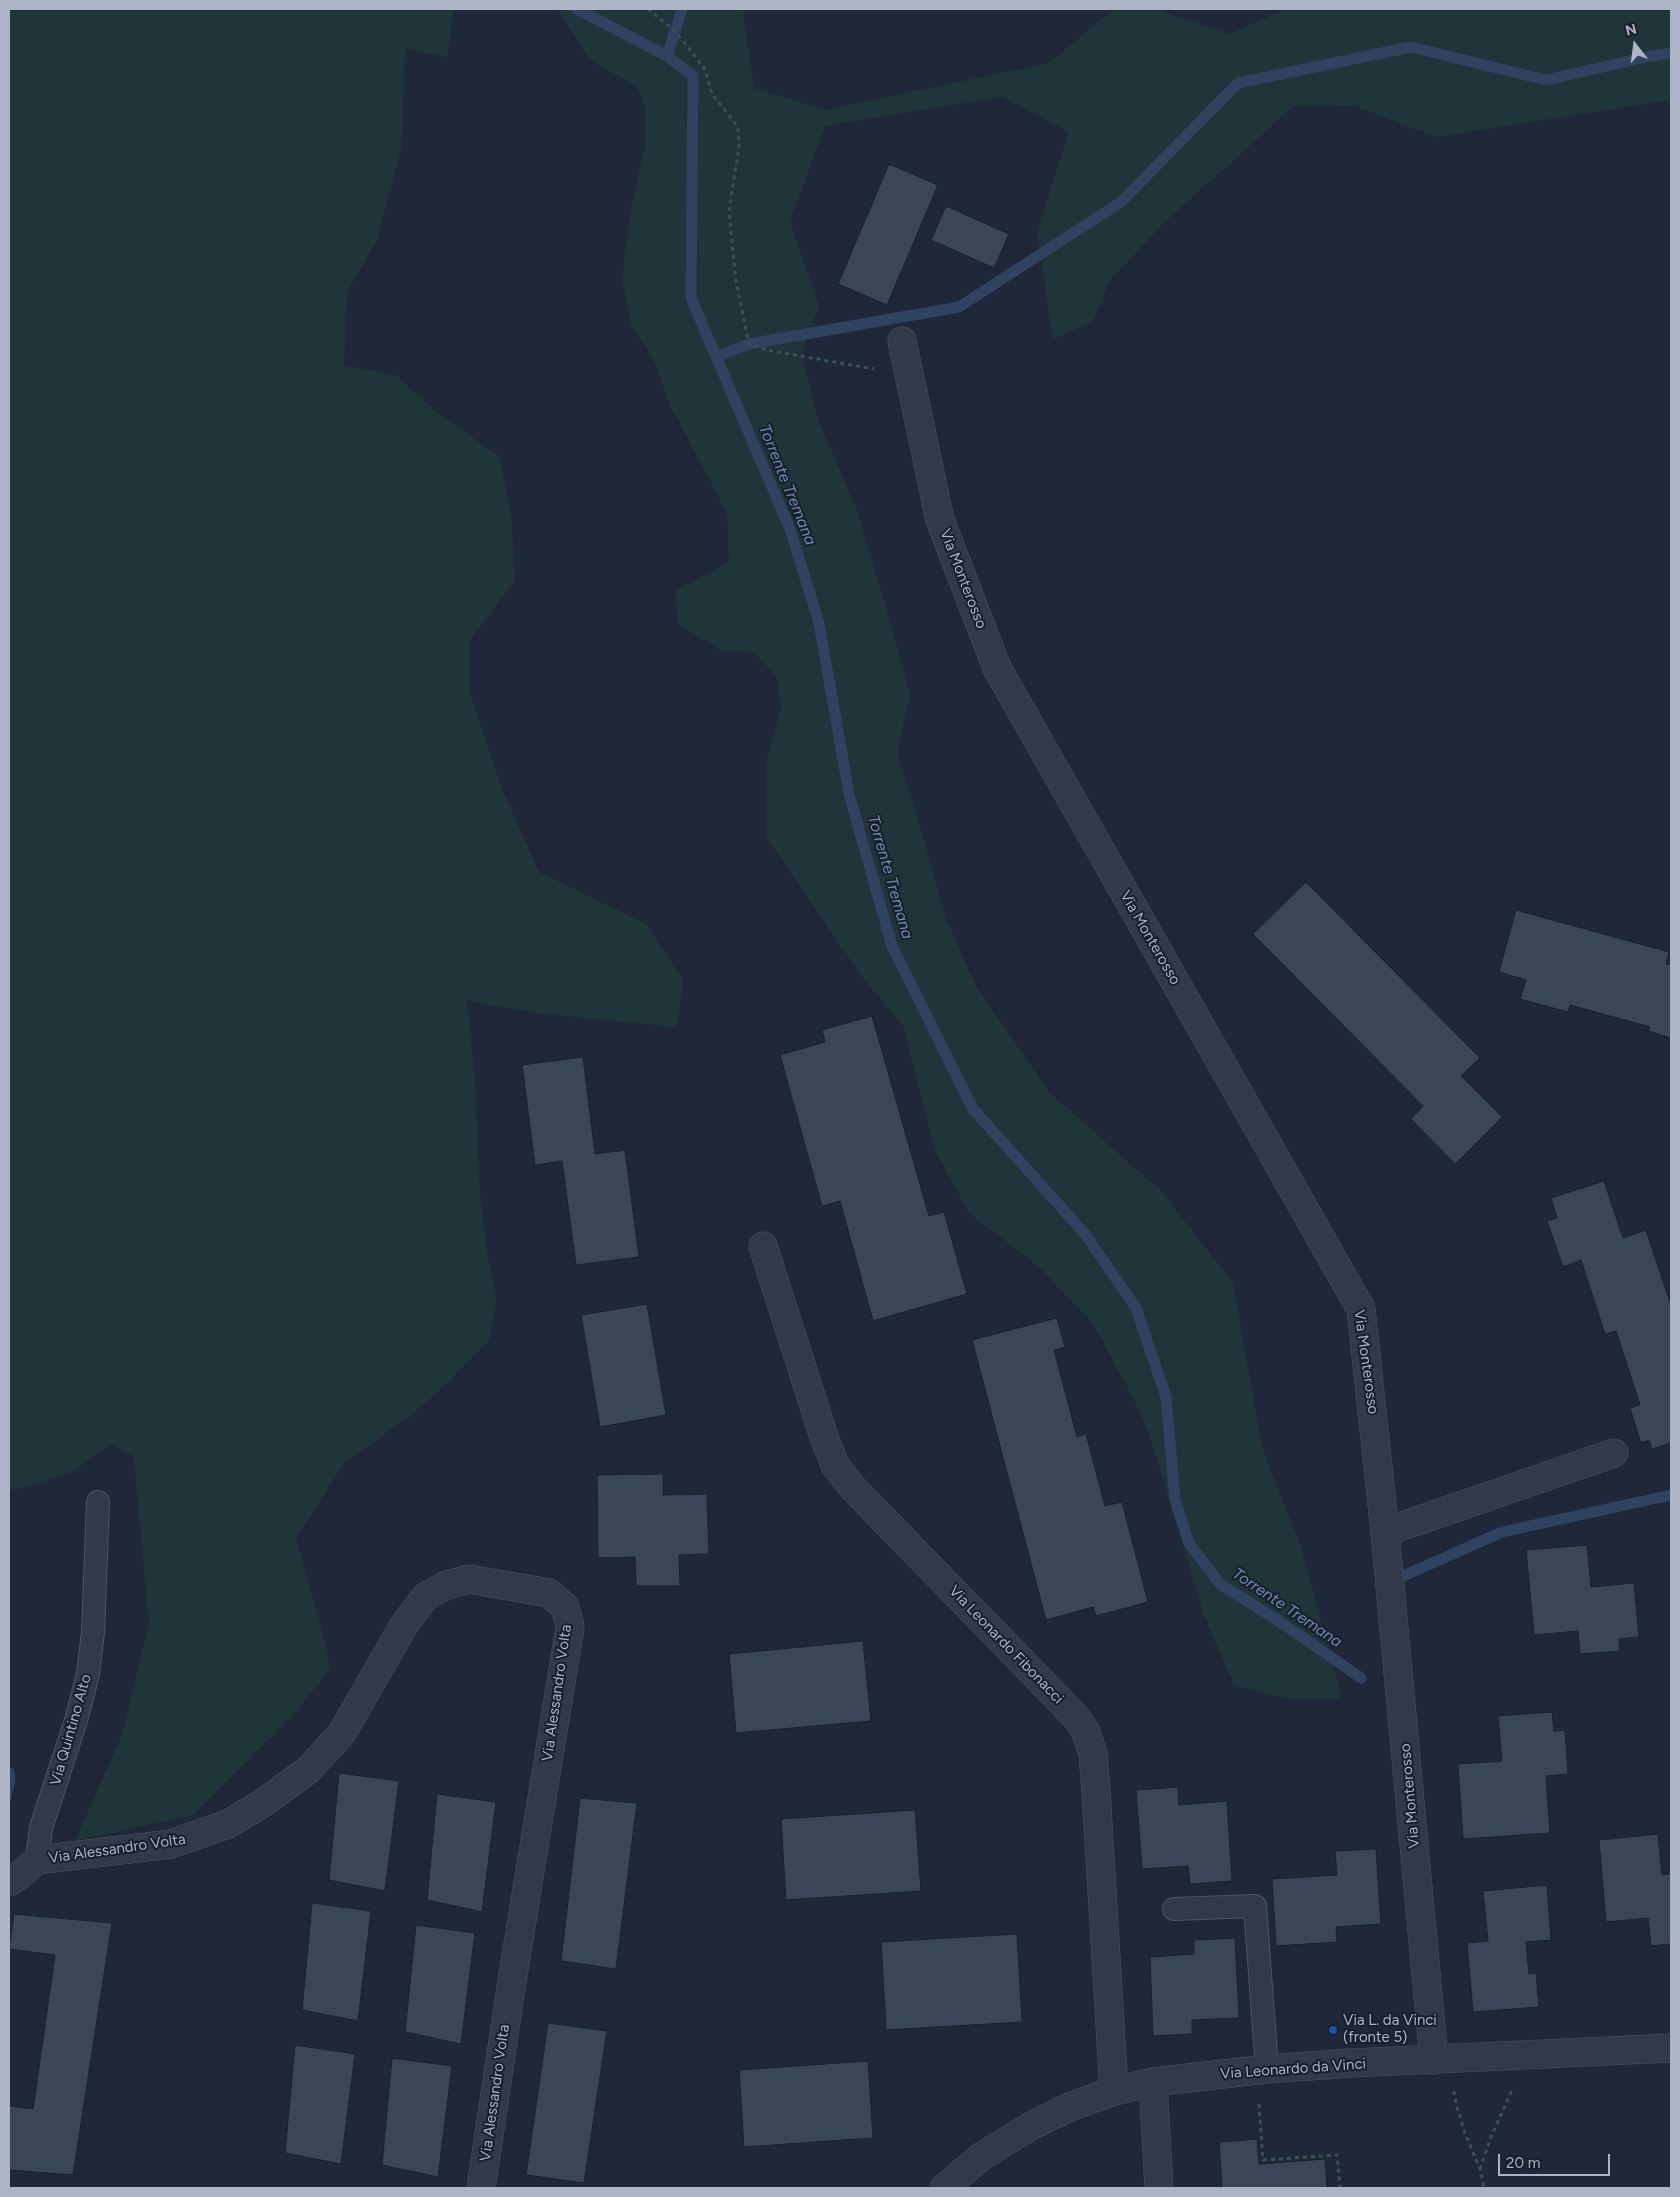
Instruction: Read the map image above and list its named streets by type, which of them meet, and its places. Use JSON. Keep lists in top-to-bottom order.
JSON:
{
  "streets": {
    "street": [
      "Via Monterosso",
      "Via Leonardo Fibonacci",
      "Via Alessandro Volta",
      "Via Leonardo da Vinci"
    ],
    "lane": ["Via Quintino Alto"]
  },
  "crossings": [
    ["Via Monterosso", "Via Leonardo da Vinci"],
    ["Via Leonardo Fibonacci", "Via Leonardo da Vinci"],
    ["Via Alessandro Volta", "Via Quintino Alto"]
  ],
  "water": ["Torrente Tremana"],
  "places": ["Via L. da Vinci (fronte 5)"],
  "scale_bar": "20 m",
  "north": "top"
}
